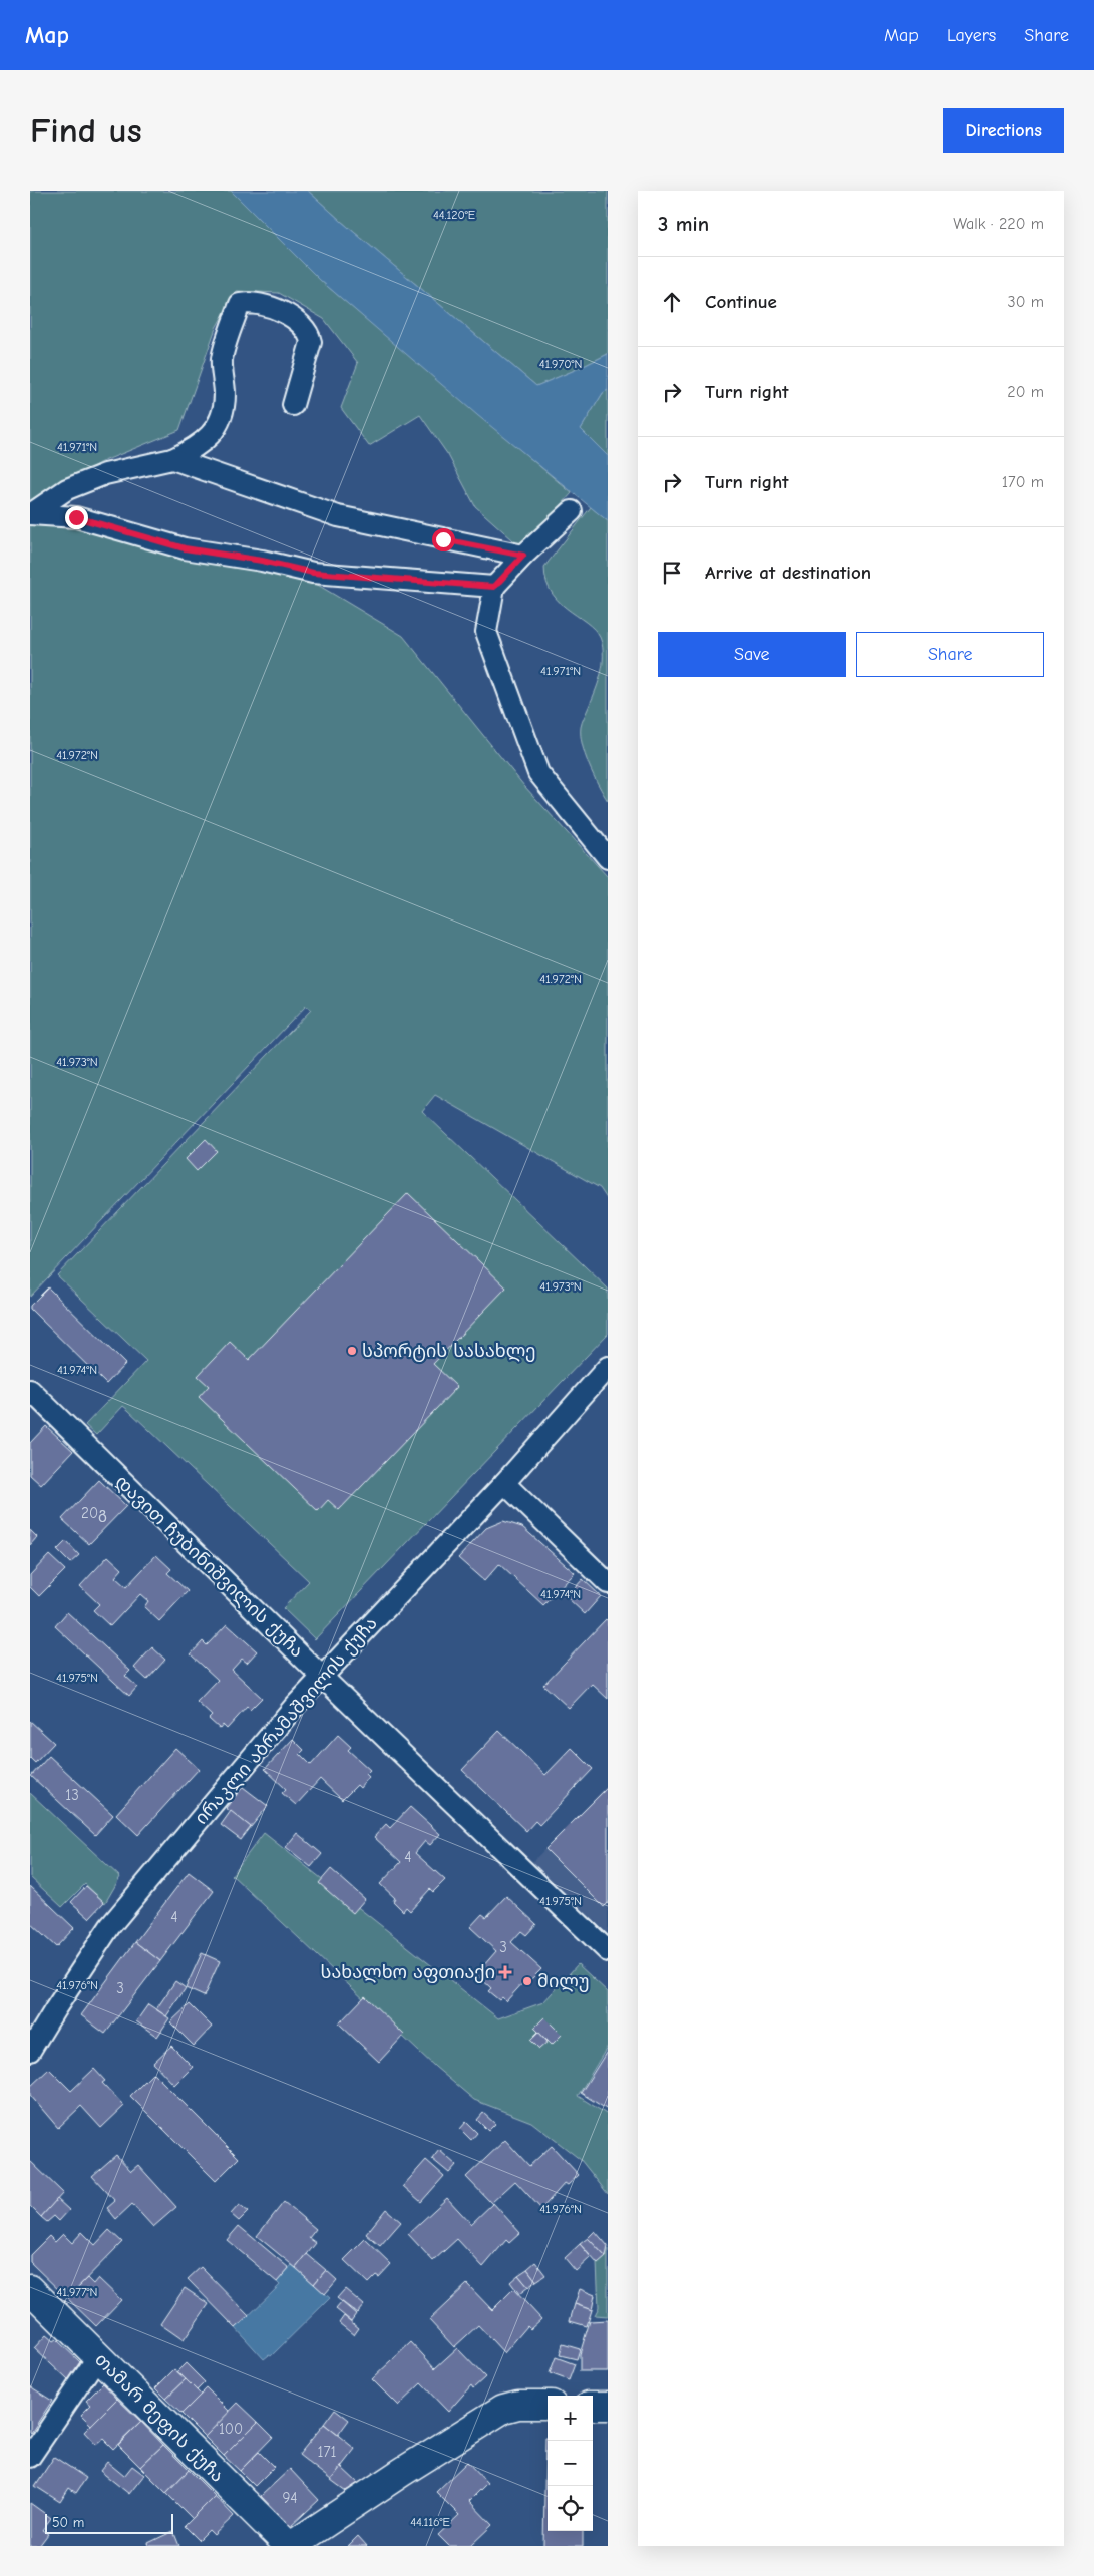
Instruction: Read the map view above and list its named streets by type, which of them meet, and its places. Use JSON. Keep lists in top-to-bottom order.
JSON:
{
  "streets": {
    "street": ["დავით ჩუბინიშვილის ქუჩა", "ირაკლი აბრამაშვილის ქუჩა", "თამარ მეფის ქუჩა"]
  },
  "crossings": [
    ["დავით ჩუბინიშვილის ქუჩა", "ირაკლი აბრამაშვილის ქუჩა"]
  ],
  "places": {
    "other": ["სპორტის სასახლე", "მილუ"],
    "health": ["სახალხო აფთიაქი"]
  },
  "house_numbers": [
    "20გ",
    "13",
    "4",
    "4",
    "3",
    "3",
    "100",
    "171",
    "94"
  ],
  "scale_bar": "50 m",
  "page": {
    "header": "Map",
    "nav": ["Map", "Layers", "Share"],
    "buttons": [
      "Directions",
      ["Save", "Share"]
    ],
    "title": "Find us",
    "heading": ["3 min", "Walk · 220 m"],
    "list": [
      ["Continue", "30 m"],
      ["Turn right", "20 m"],
      ["Turn right", "170 m"],
      "Arrive at destination"
    ],
    "map_buttons": ["+", "−"],
    "scale": "50 m"
  },
  "coordinates": [
    "44.120°E",
    "41.970°N",
    "41.971°N",
    "41.972°N",
    "41.973°N",
    "41.974°N",
    "41.975°N",
    "41.976°N",
    "41.977°N",
    "44.116°E"
  ]
}
